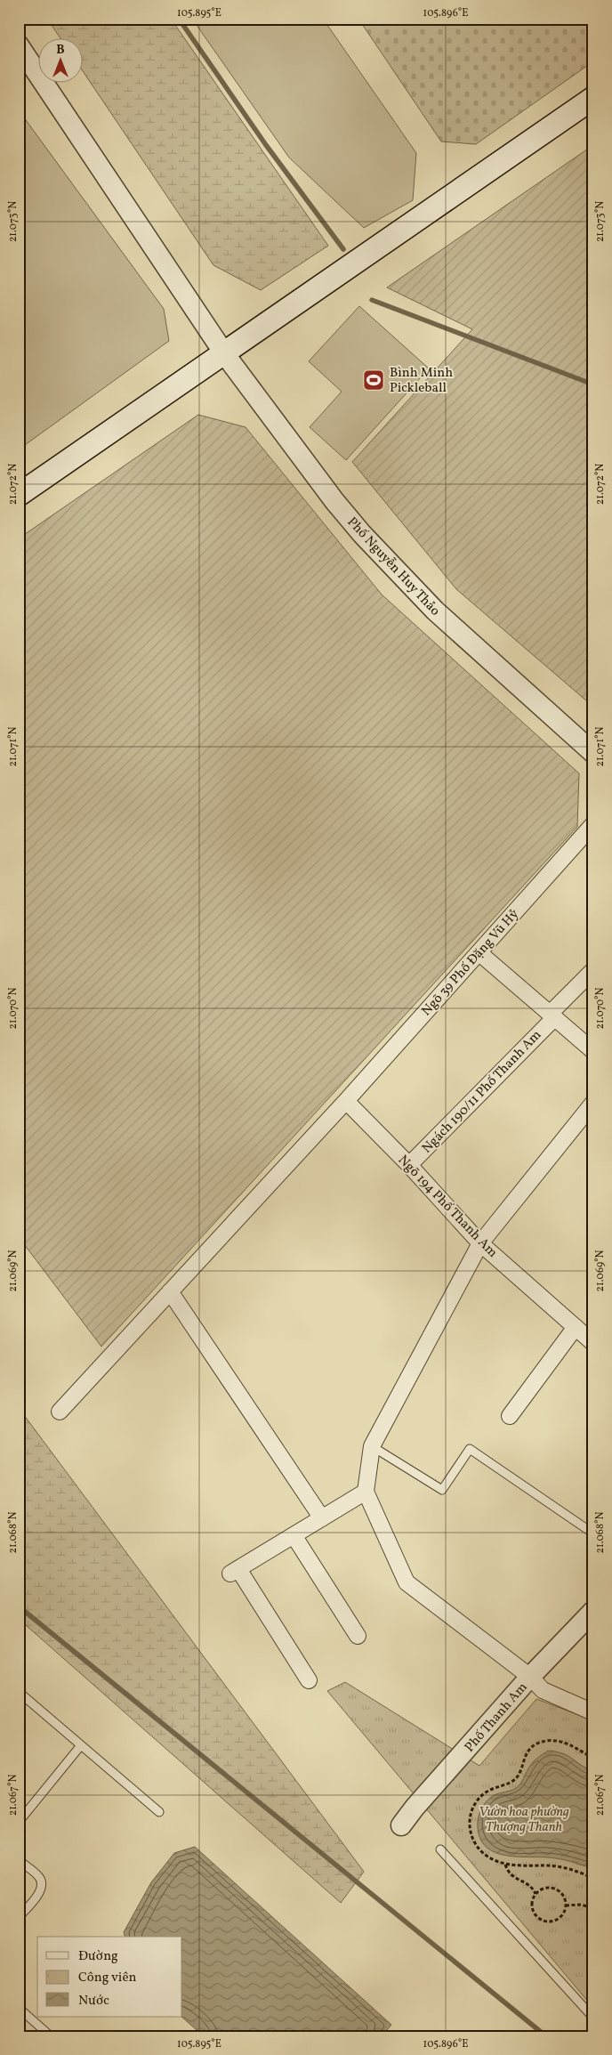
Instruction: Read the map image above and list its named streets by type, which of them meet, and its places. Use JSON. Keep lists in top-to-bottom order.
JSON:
{
  "streets": {
    "street": [
      "Phố Nguyễn Huy Thảo",
      "Ngõ 39 Phố Đặng Vũ Hỷ",
      "Ngách 190/11 Phố Thanh Am",
      "Ngõ 194 Phố Thanh Am",
      "Phố Thanh Am"
    ]
  },
  "crossings": [
    ["Ngõ 39 Phố Đặng Vũ Hỷ", "Ngõ 194 Phố Thanh Am"],
    ["Ngách 190/11 Phố Thanh Am", "Ngõ 194 Phố Thanh Am"]
  ],
  "parks": ["Vườn hoa phường Thượng Thanh"],
  "places": {
    "sports": ["Bình Minh Pickleball"]
  },
  "legend": ["Đường", "Công viên", "Nước"],
  "north": "top",
  "coordinates": [
    "105.895°E",
    "105.896°E",
    "21.073°N",
    "21.072°N",
    "21.071°N",
    "21.070°N",
    "21.069°N",
    "21.068°N",
    "21.067°N"
  ]
}
